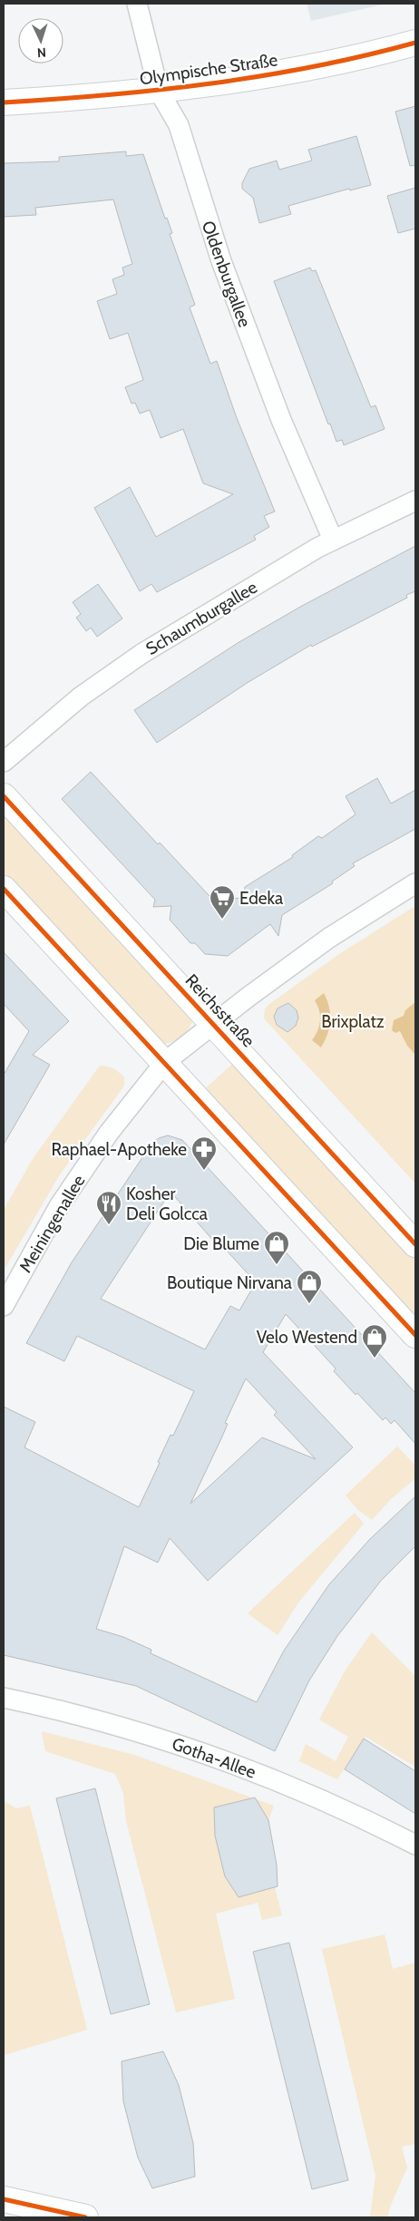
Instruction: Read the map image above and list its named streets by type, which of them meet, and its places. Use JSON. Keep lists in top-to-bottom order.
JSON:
{
  "streets": {
    "main road": ["Olympische Straße", "Reichsstraße"],
    "street": [
      "Oldenburgallee",
      "Schaumburgallee",
      "Meiningenallee",
      "Gotha-Allee"
    ]
  },
  "crossings": [
    ["Olympische Straße", "Oldenburgallee"],
    ["Oldenburgallee", "Schaumburgallee"],
    ["Reichsstraße", "Meiningenallee"]
  ],
  "parks": ["Brixplatz"],
  "places": {
    "supermarket": ["Edeka"],
    "pharmacy": ["Raphael-Apotheke"],
    "restaurant": ["Kosher Deli Golcca"],
    "shop": ["Die Blume", "Boutique Nirvana", "Velo Westend"]
  },
  "north": "bottom"
}
